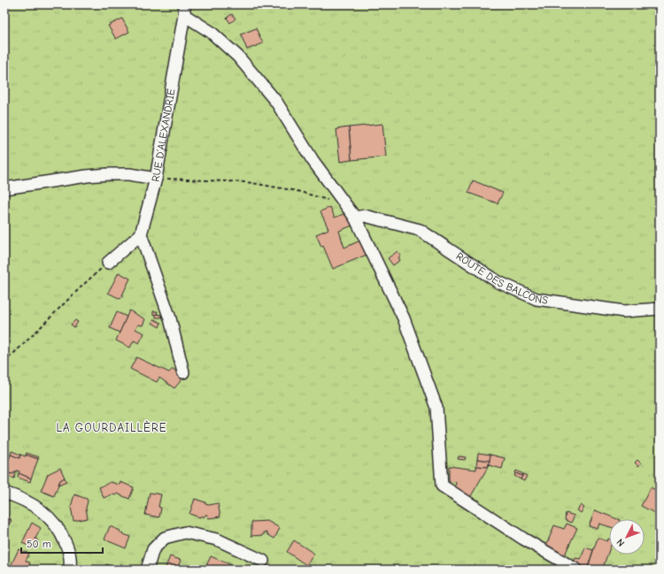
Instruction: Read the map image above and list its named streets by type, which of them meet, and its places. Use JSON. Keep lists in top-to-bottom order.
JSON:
{
  "streets": {
    "street": ["RUE D’ALEXANDRIE", "ROUTE DES BALCONS"]
  },
  "districts": ["LA GOURDAILLÈRE"],
  "scale_bar": "50 m",
  "north": "bottom left"
}
